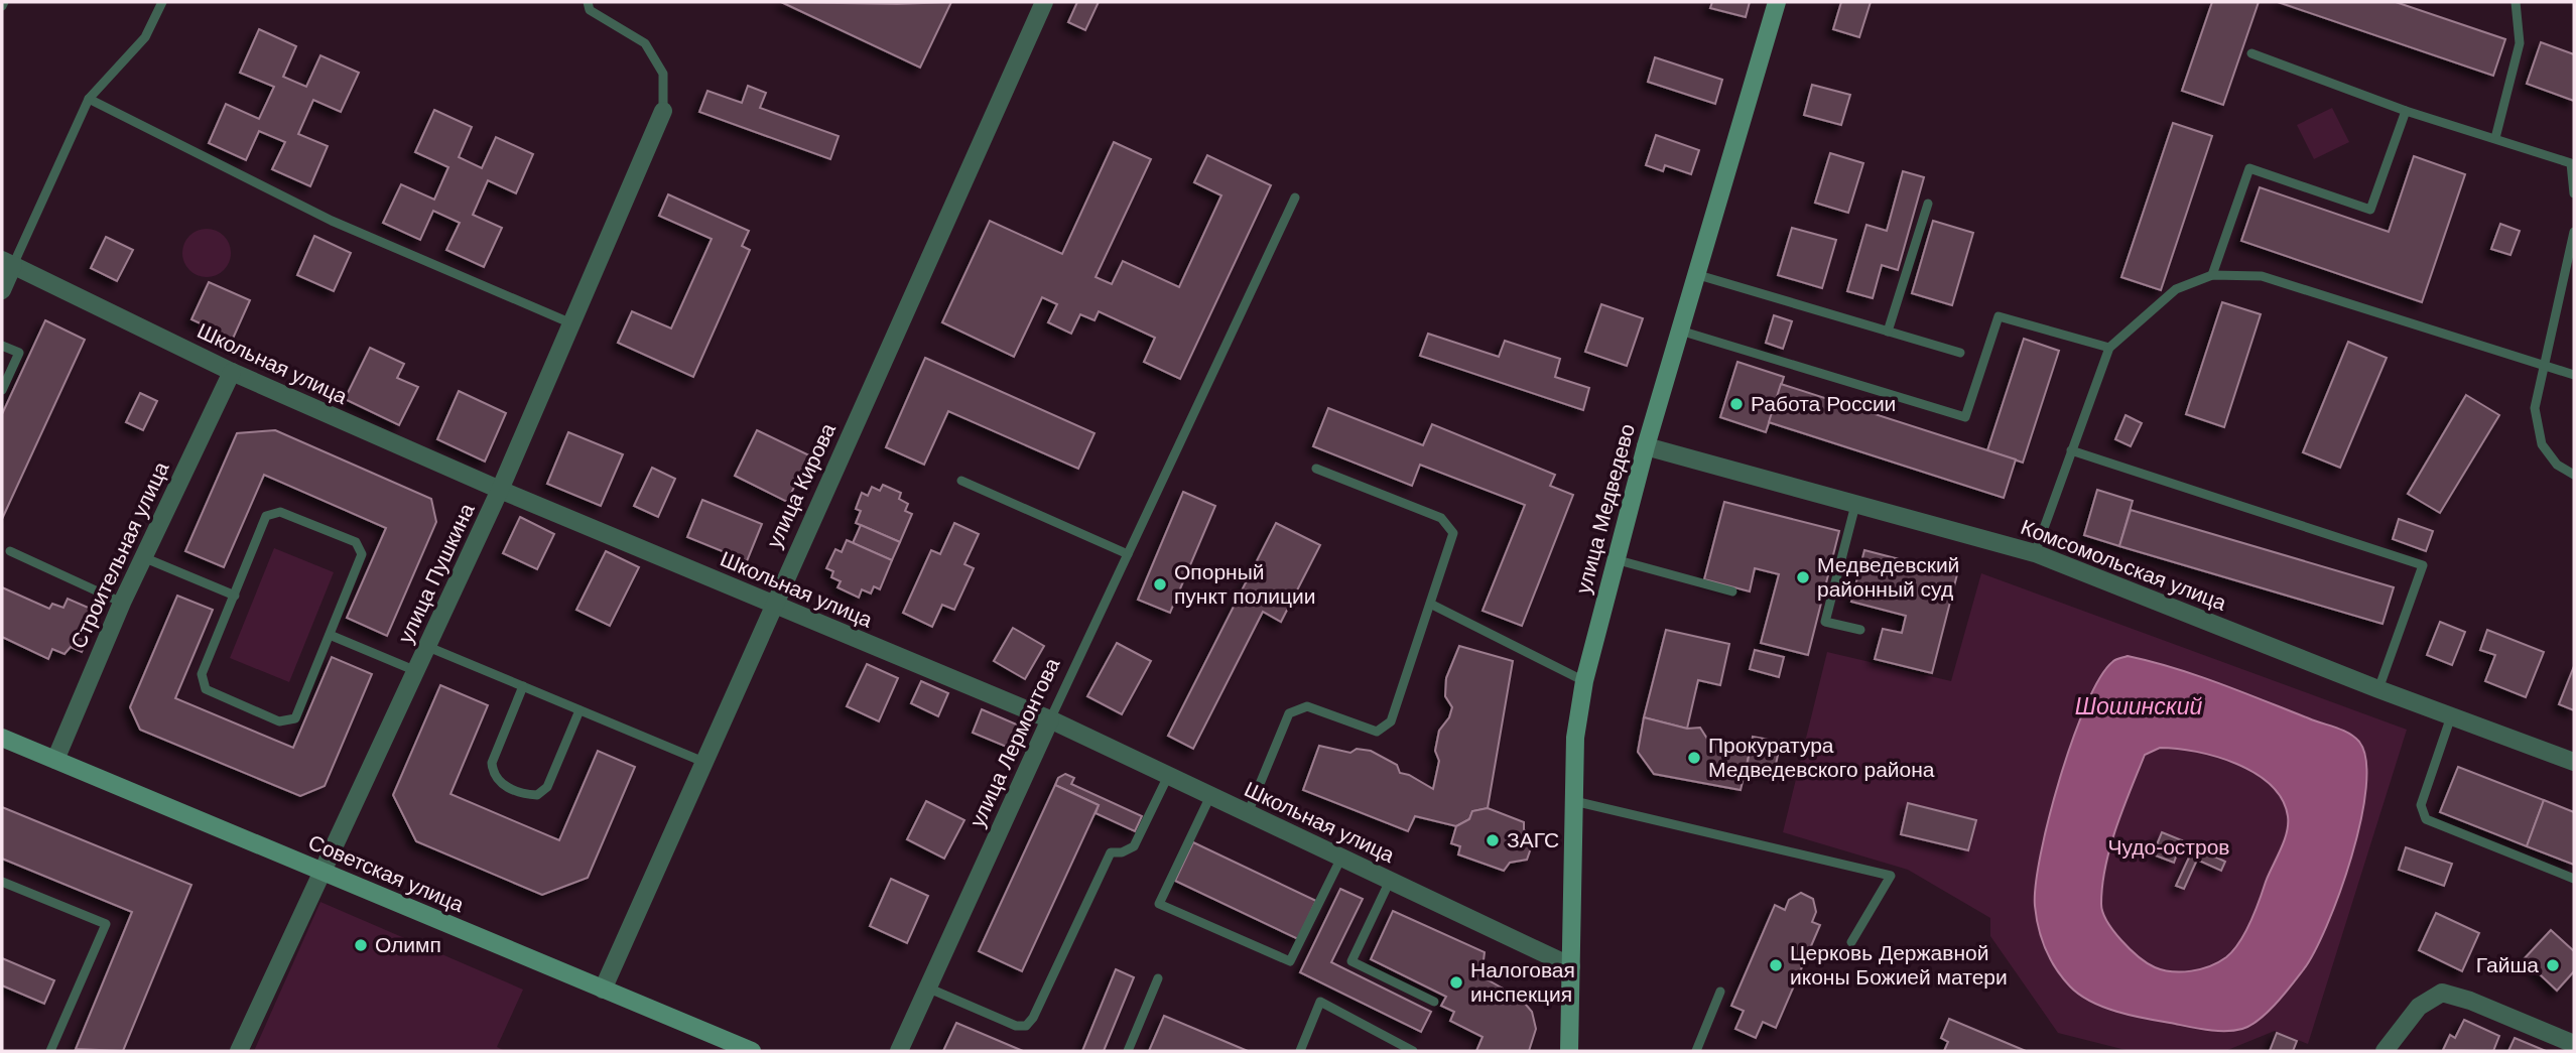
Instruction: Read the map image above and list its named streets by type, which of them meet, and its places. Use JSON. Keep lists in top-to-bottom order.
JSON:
{
  "streets": {
    "street": [
      "Школьная улица",
      "улица Кирова",
      "улица Медведево",
      "Строительная улица",
      "Комсомольская улица",
      "улица Пушкина",
      "улица Лермонтова",
      "Советская улица"
    ]
  },
  "crossings": [
    ["Школьная улица", "улица Кирова"],
    ["Школьная улица", "улица Медведево"],
    ["Школьная улица", "Строительная улица"],
    ["Школьная улица", "улица Пушкина"],
    ["Школьная улица", "улица Лермонтова"],
    ["улица Кирова", "Советская улица"],
    ["улица Медведево", "Комсомольская улица"],
    ["Строительная улица", "Советская улица"],
    ["улица Пушкина", "Советская улица"]
  ],
  "water": ["Шошинский"],
  "parks": ["Чудо-остров"],
  "places": [
    "Работа России",
    "Медведевский районный суд",
    "Опорный пункт полиции",
    "Прокуратура Медведевского района",
    "ЗАГС",
    "Олимп",
    "Церковь Державной иконы Божией матери",
    "Гайша",
    "Налоговая инспекция"
  ]
}
